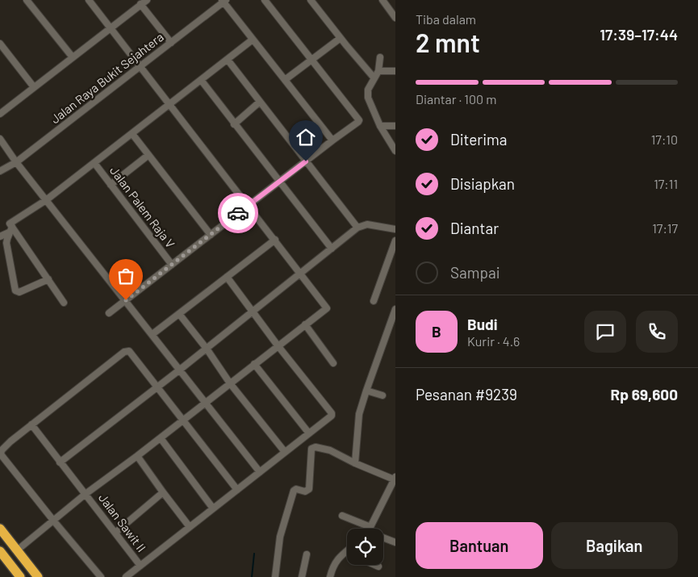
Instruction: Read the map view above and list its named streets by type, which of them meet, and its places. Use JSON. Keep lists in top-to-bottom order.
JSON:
{
  "streets": {
    "street": ["Jalan Raya Bukit Sejahtera", "Jalan Palem Raja V", "Jalan Sawit II"]
  },
  "page": {
    "heading": ["2 mnt", "Tiba dalam", "17:39–17:44"],
    "panel": [
      "Budi",
      "Kurir · 4.6",
      "Pesanan #9239",
      "Rp 69,600"
    ],
    "bar": "Diantar · 100 m",
    "list": [
      ["Diterima", "17:10"],
      ["Disiapkan", "17:11"],
      ["Diantar", "17:17"],
      "Sampai"
    ],
    "round": "B",
    "buttons": ["Bantuan", "Bagikan"]
  }
}
